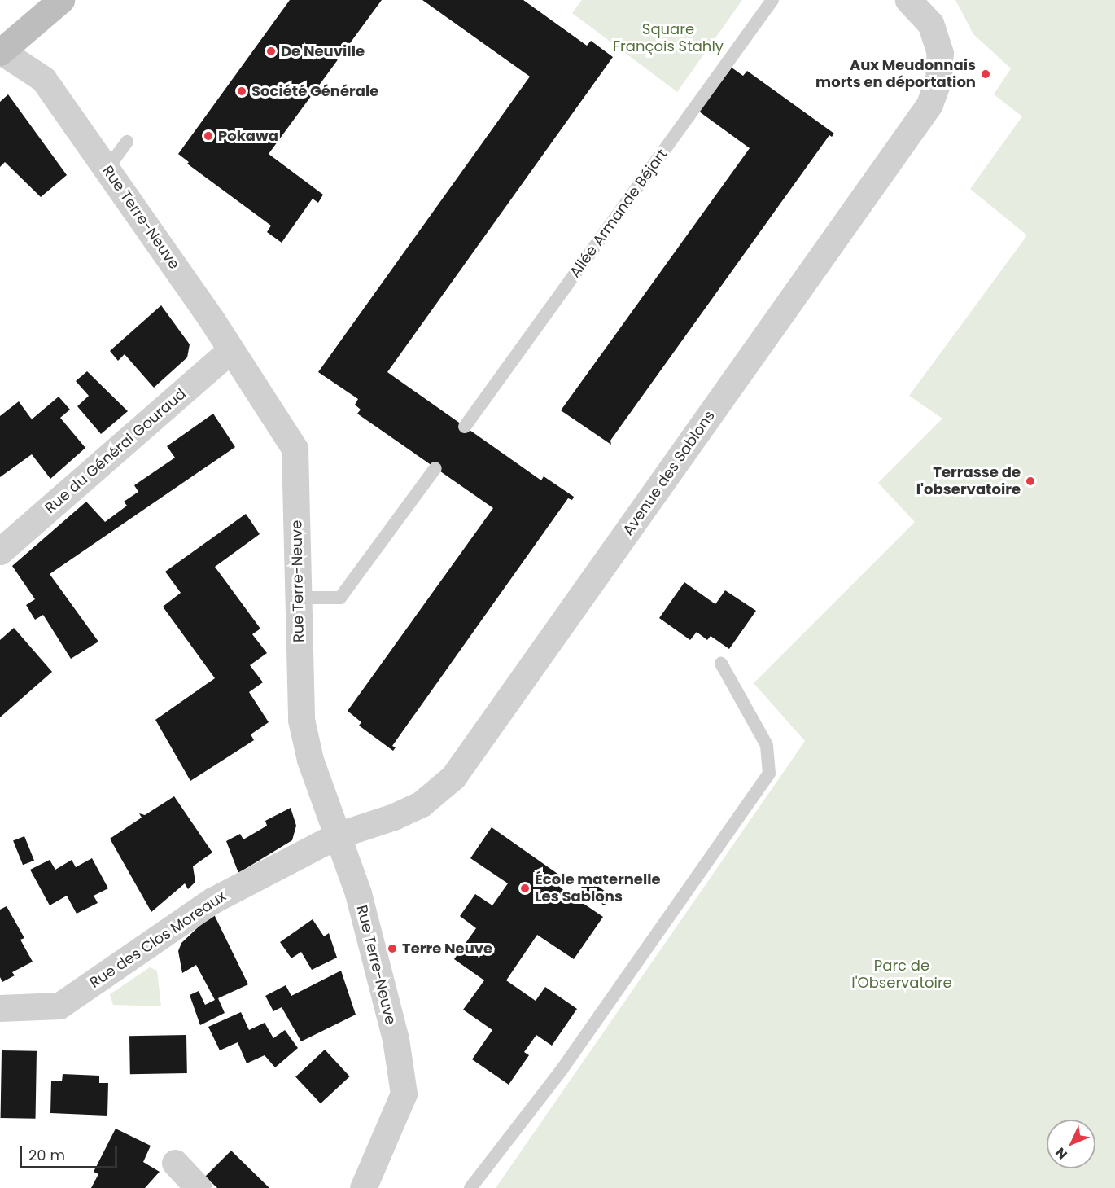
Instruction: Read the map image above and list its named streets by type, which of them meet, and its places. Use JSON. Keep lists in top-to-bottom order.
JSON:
{
  "streets": {
    "street": [
      "Rue Terre-Neuve",
      "Rue du Général Gouraud",
      "Avenue des Sablons",
      "Rue des Clos Moreaux"
    ],
    "lane": ["Allée Armande Béjart"]
  },
  "crossings": [
    ["Rue Terre-Neuve", "Rue du Général Gouraud"],
    ["Rue Terre-Neuve", "Avenue des Sablons"],
    ["Rue Terre-Neuve", "Rue des Clos Moreaux"],
    ["Avenue des Sablons", "Rue des Clos Moreaux"]
  ],
  "parks": ["Square François Stahly", "Parc de l'Observatoire"],
  "places": [
    "De Neuville",
    "Aux Meudonnais morts en déportation",
    "Société Générale",
    "Pokawa",
    "Terrasse de l'observatoire",
    "École maternelle Les Sablons",
    "Terre Neuve"
  ],
  "scale_bar": "20 m",
  "north": "bottom left"
}
